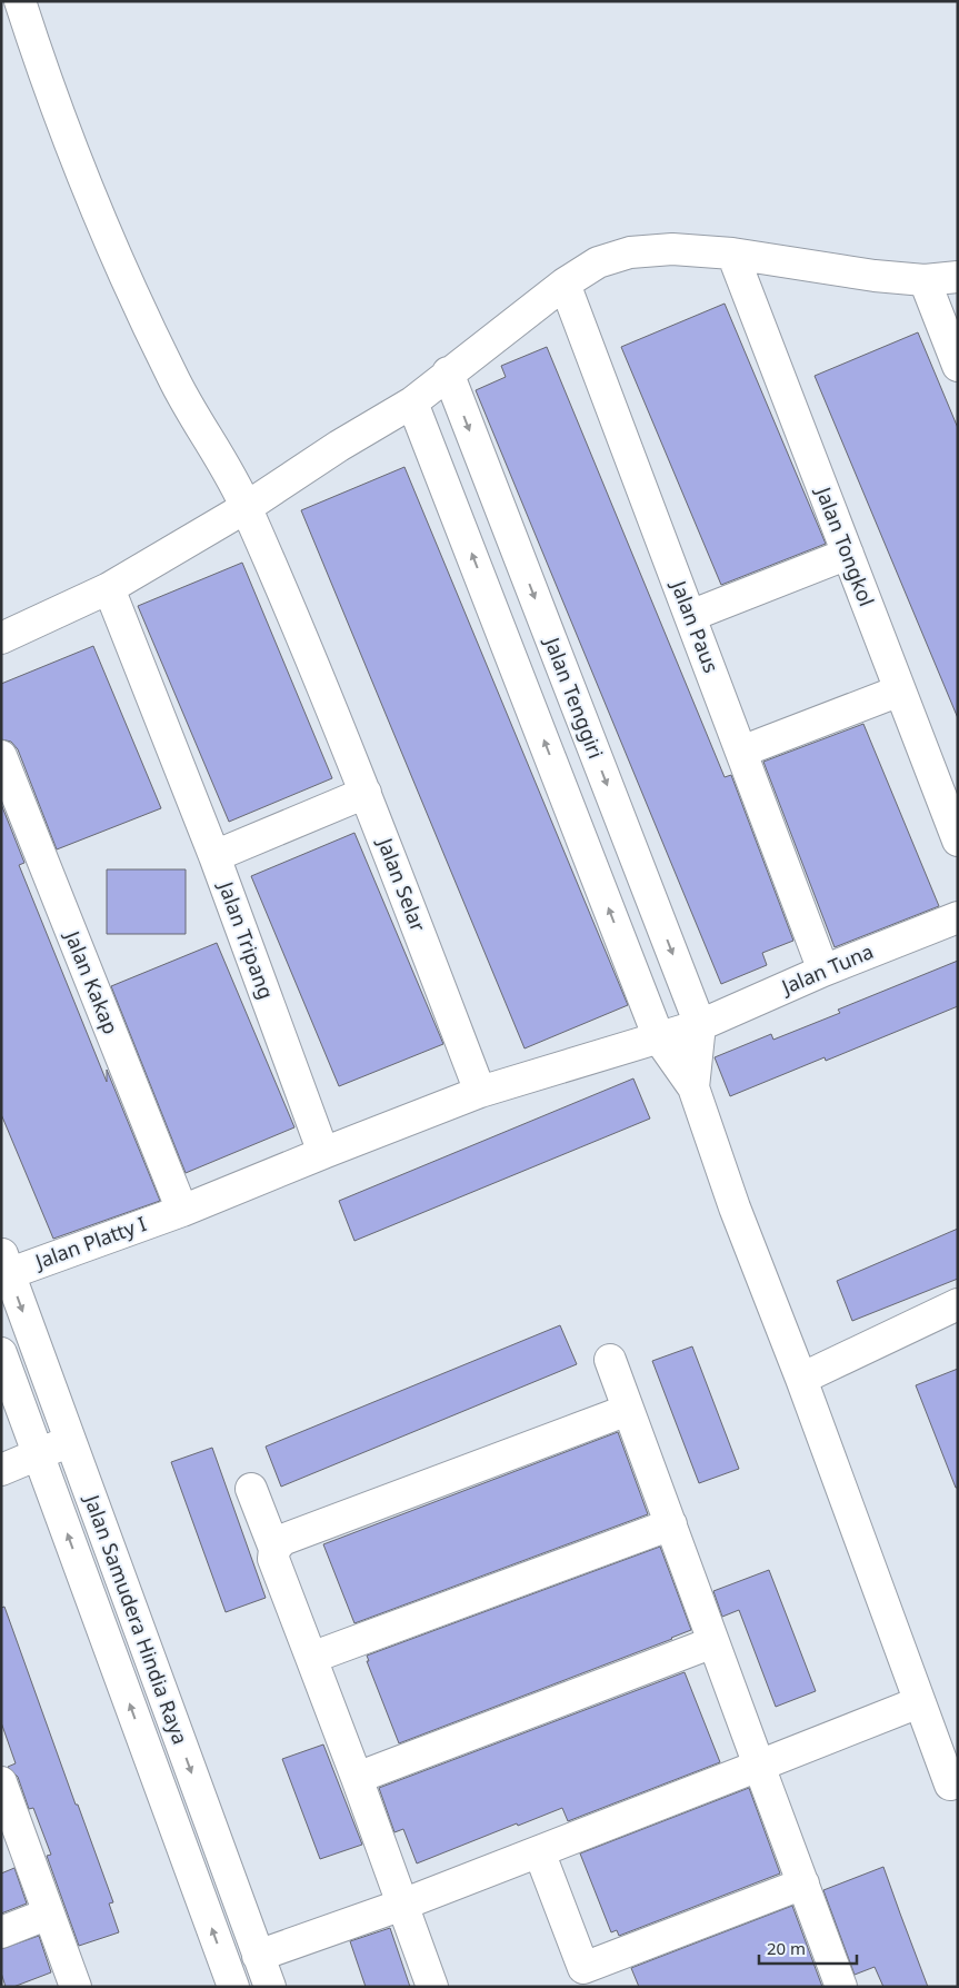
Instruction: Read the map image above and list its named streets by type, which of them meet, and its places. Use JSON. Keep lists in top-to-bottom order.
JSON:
{
  "streets": {
    "street": [
      "Jalan Tongkol",
      "Jalan Paus",
      "Jalan Tenggiri",
      "Jalan Selar",
      "Jalan Tripang",
      "Jalan Tuna",
      "Jalan Kakap",
      "Jalan Platty I",
      "Jalan Samudera Hindia Raya"
    ]
  },
  "crossings": [
    ["Jalan Paus", "Jalan Tuna"],
    ["Jalan Tenggiri", "Jalan Tuna"],
    ["Jalan Kakap", "Jalan Platty I"],
    ["Jalan Platty I", "Jalan Samudera Hindia Raya"]
  ],
  "scale_bar": "20 m"
}
